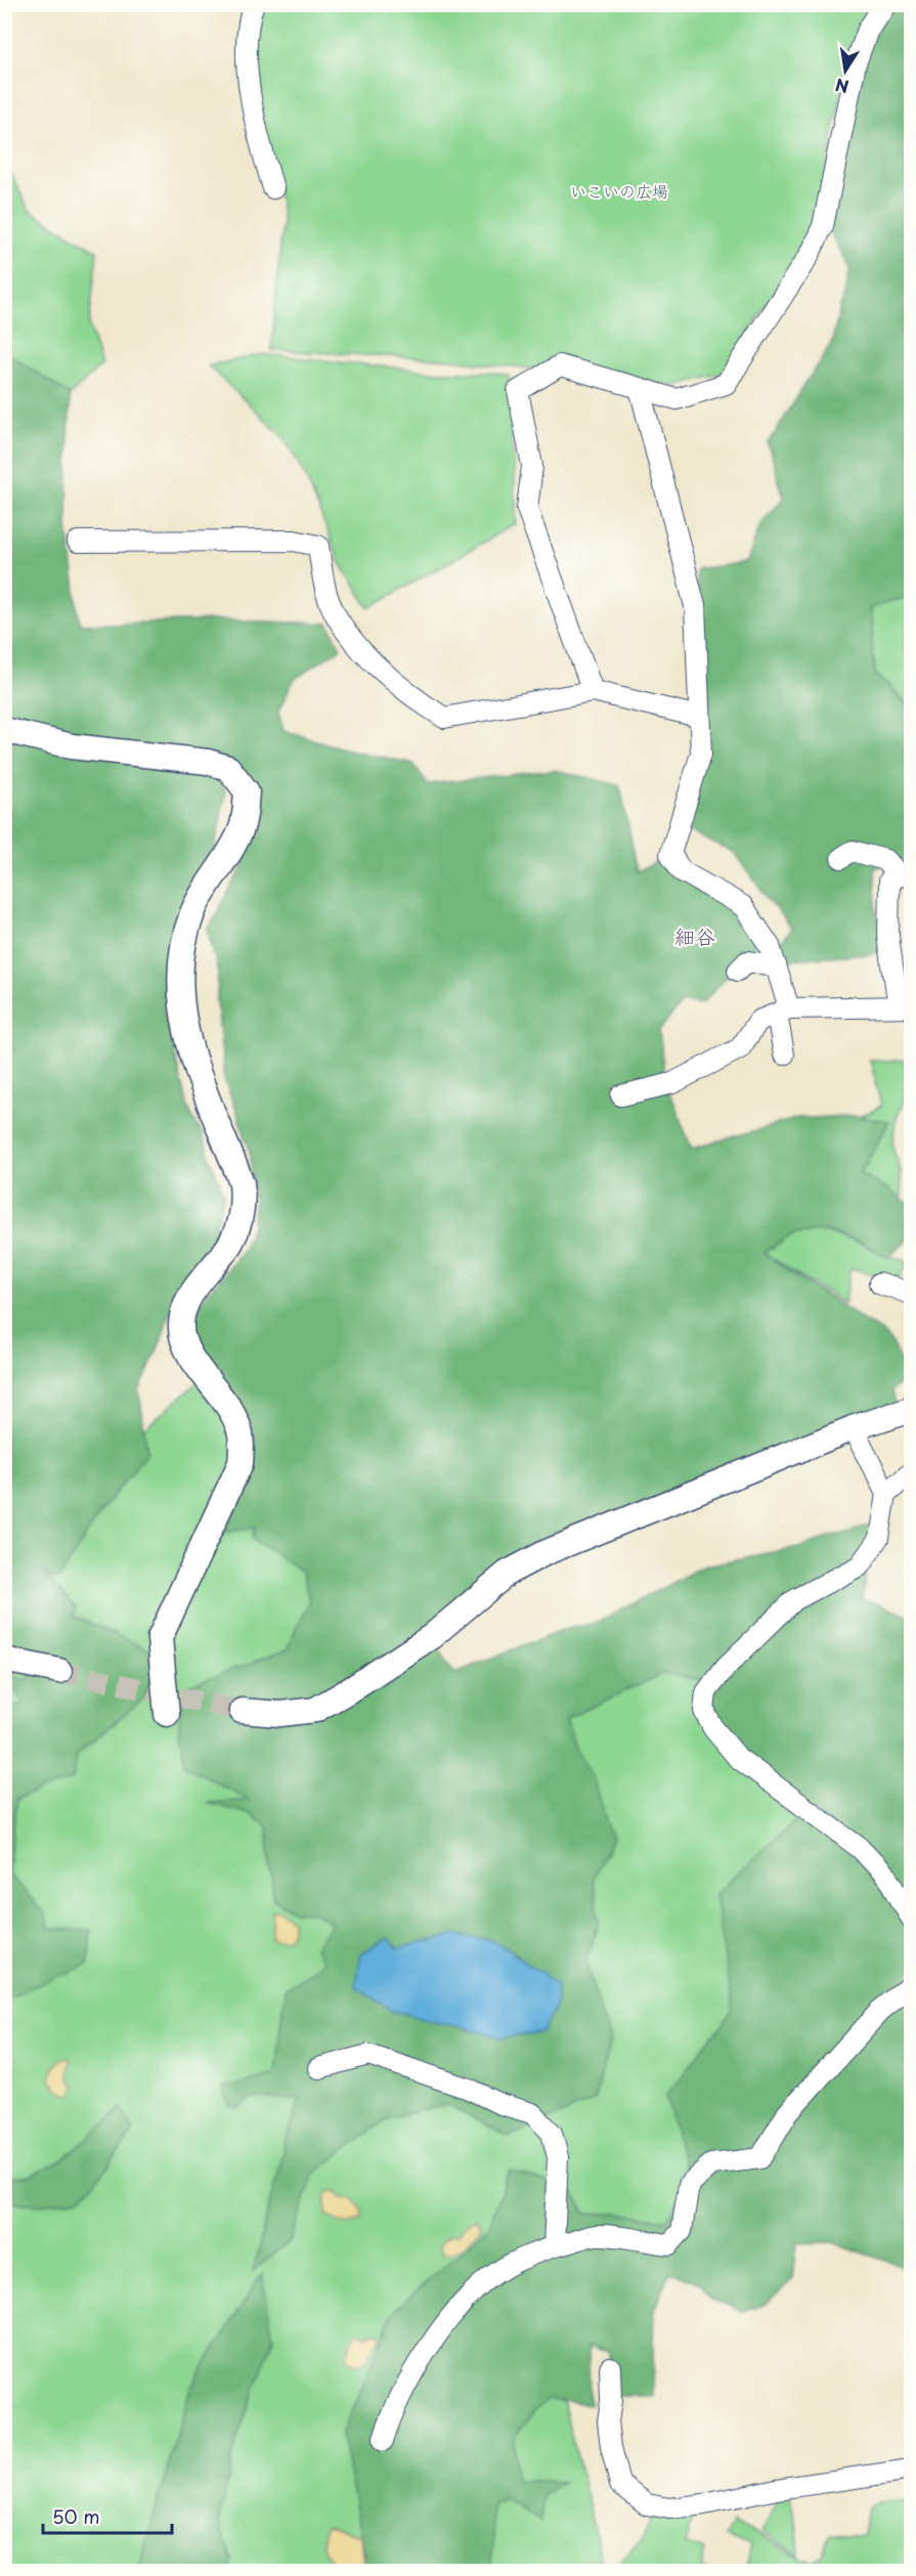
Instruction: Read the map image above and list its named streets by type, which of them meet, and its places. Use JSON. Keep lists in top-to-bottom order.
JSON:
{
  "districts": ["細谷"],
  "parks": ["いこいの広場"],
  "scale_bar": "50 m",
  "north": "bottom"
}
